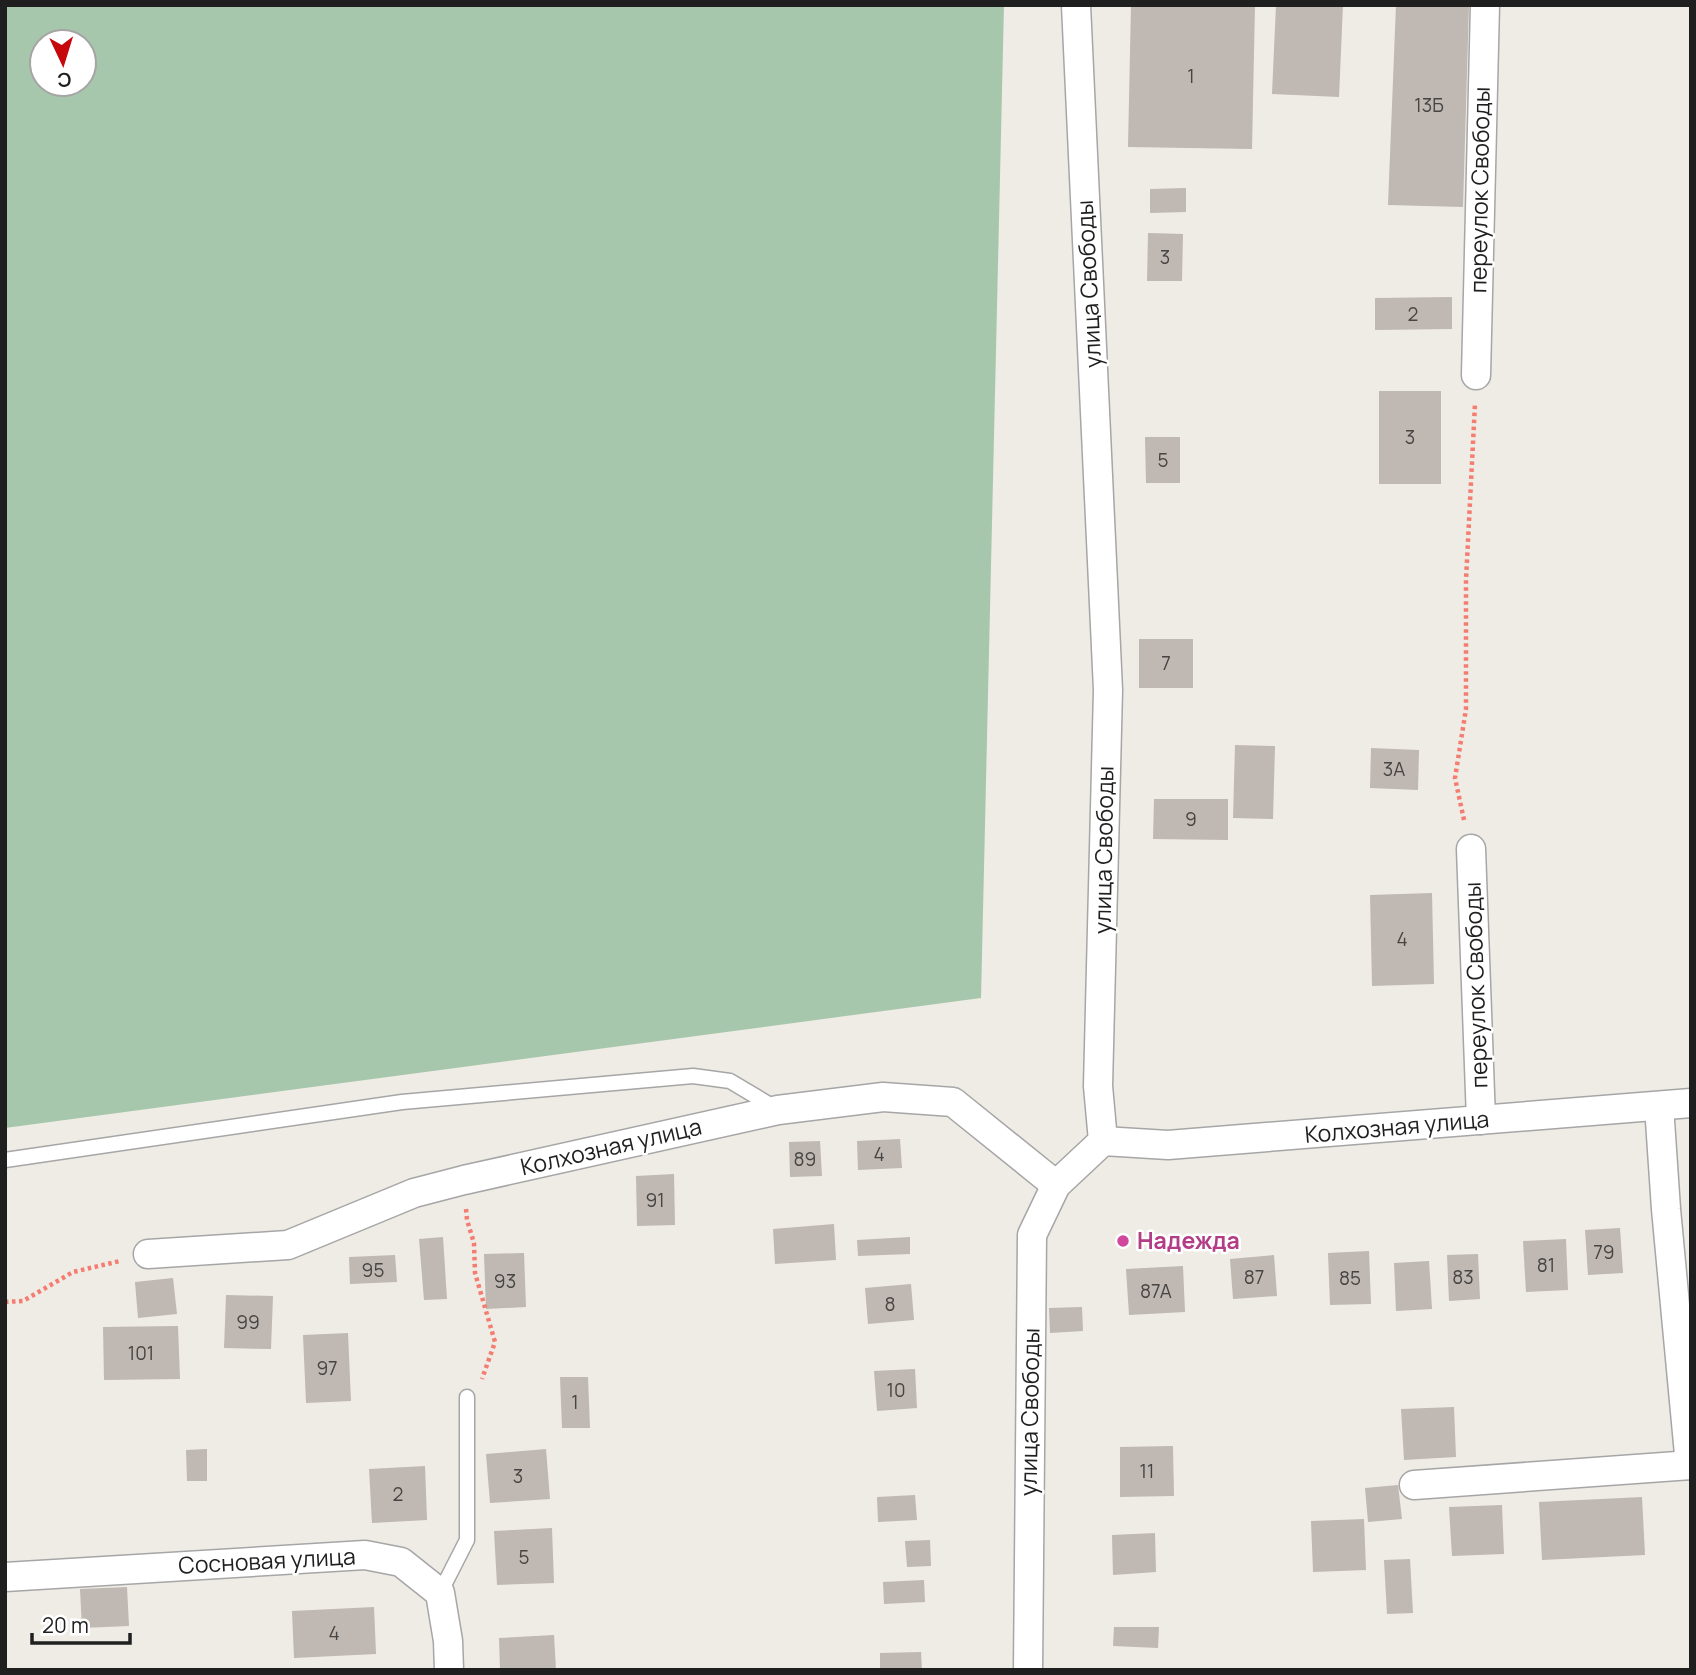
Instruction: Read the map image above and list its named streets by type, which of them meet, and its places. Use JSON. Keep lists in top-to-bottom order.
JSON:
{
  "streets": {
    "street": [
      "переулок Свободы",
      "улица Свободы",
      "Колхозная улица",
      "Сосновая улица"
    ]
  },
  "crossings": [
    ["переулок Свободы", "Колхозная улица"],
    ["улица Свободы", "Колхозная улица"]
  ],
  "places": ["Надежда"],
  "house_numbers": [
    "1",
    "13Б",
    "3",
    "2",
    "3",
    "5",
    "7",
    "3А",
    "9",
    "4",
    "4",
    "89",
    "91",
    "79",
    "81",
    "95",
    "87",
    "83",
    "85",
    "93",
    "87А",
    "8",
    "99",
    "101",
    "97",
    "10",
    "1",
    "11",
    "3",
    "2",
    "5",
    "4"
  ],
  "scale_bar": "20 m",
  "north": "bottom"
}
